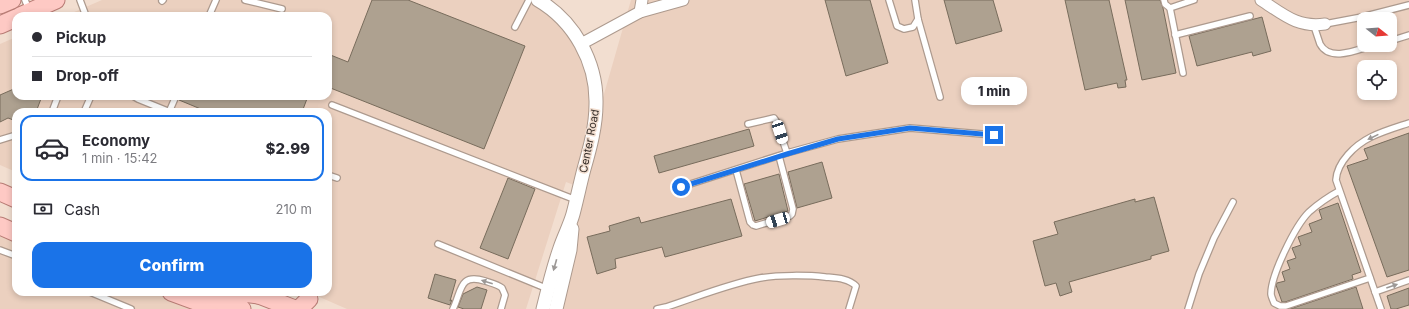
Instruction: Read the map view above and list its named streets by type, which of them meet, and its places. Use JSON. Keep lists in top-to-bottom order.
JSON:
{
  "streets": {
    "street": ["Center Road"]
  },
  "north": "right",
  "page": {
    "banner": ["Pickup", "Drop-off"],
    "bubble": "1 min",
    "list": [
      {
        "name": "Economy",
        "note": "1 min · 15:42",
        "value": "$2.99"
      }
    ],
    "pay": ["Cash", "210 m"],
    "buttons": "Confirm"
  }
}
